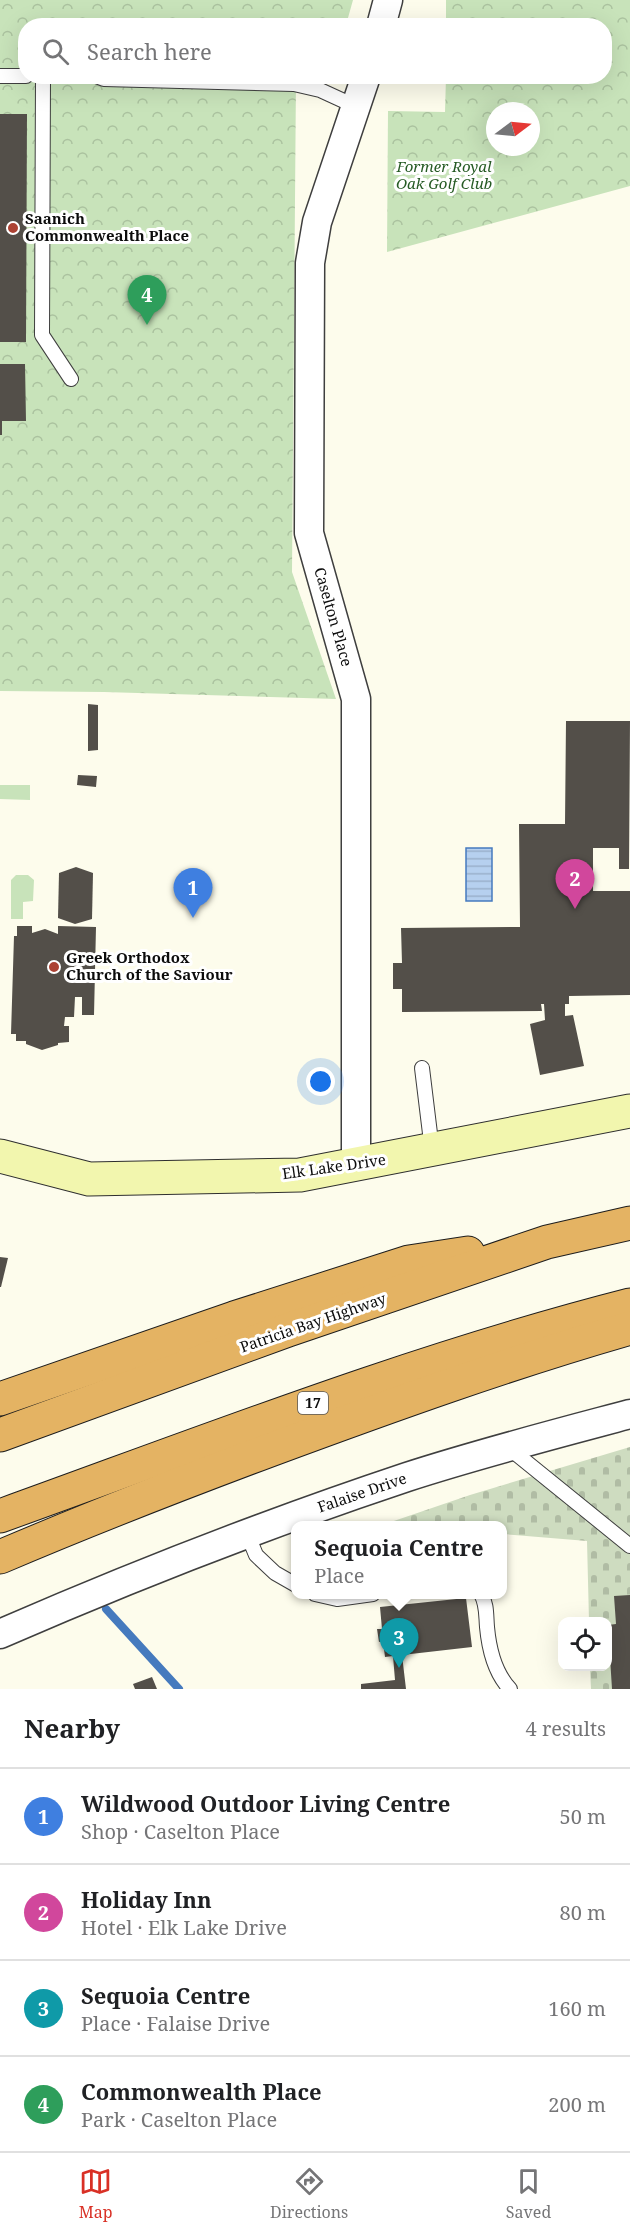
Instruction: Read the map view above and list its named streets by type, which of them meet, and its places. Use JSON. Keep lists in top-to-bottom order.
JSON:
{
  "streets": {
    "highway": ["Patricia Bay Highway", "17"],
    "street": ["Caselton Place", "Elk Lake Drive", "Falaise Drive"]
  },
  "crossings": [
    ["Caselton Place", "Elk Lake Drive"]
  ],
  "parks": ["Former Royal Oak Golf Club"],
  "places": ["Saanich Commonwealth Place", "Greek Orthodox Church of the Saviour"],
  "north": "right",
  "page": {
    "search": "Search here",
    "pins": [
      "4",
      "2",
      "1",
      "3"
    ],
    "popup": ["Sequoia Centre", "Place"],
    "heading": ["Nearby", "4 results"],
    "list": [
      {
        "mark": "1",
        "name": "Wildwood Outdoor Living Centre",
        "note": "Shop · Caselton Place",
        "value": "50 m"
      },
      {
        "mark": "2",
        "name": "Holiday Inn",
        "note": "Hotel · Elk Lake Drive",
        "value": "80 m"
      },
      {
        "mark": "3",
        "name": "Sequoia Centre",
        "note": "Place · Falaise Drive",
        "value": "160 m"
      },
      {
        "mark": "4",
        "name": "Commonwealth Place",
        "note": "Park · Caselton Place",
        "value": "200 m"
      }
    ],
    "nav": ["Map", "Directions", "Saved"]
  }
}
